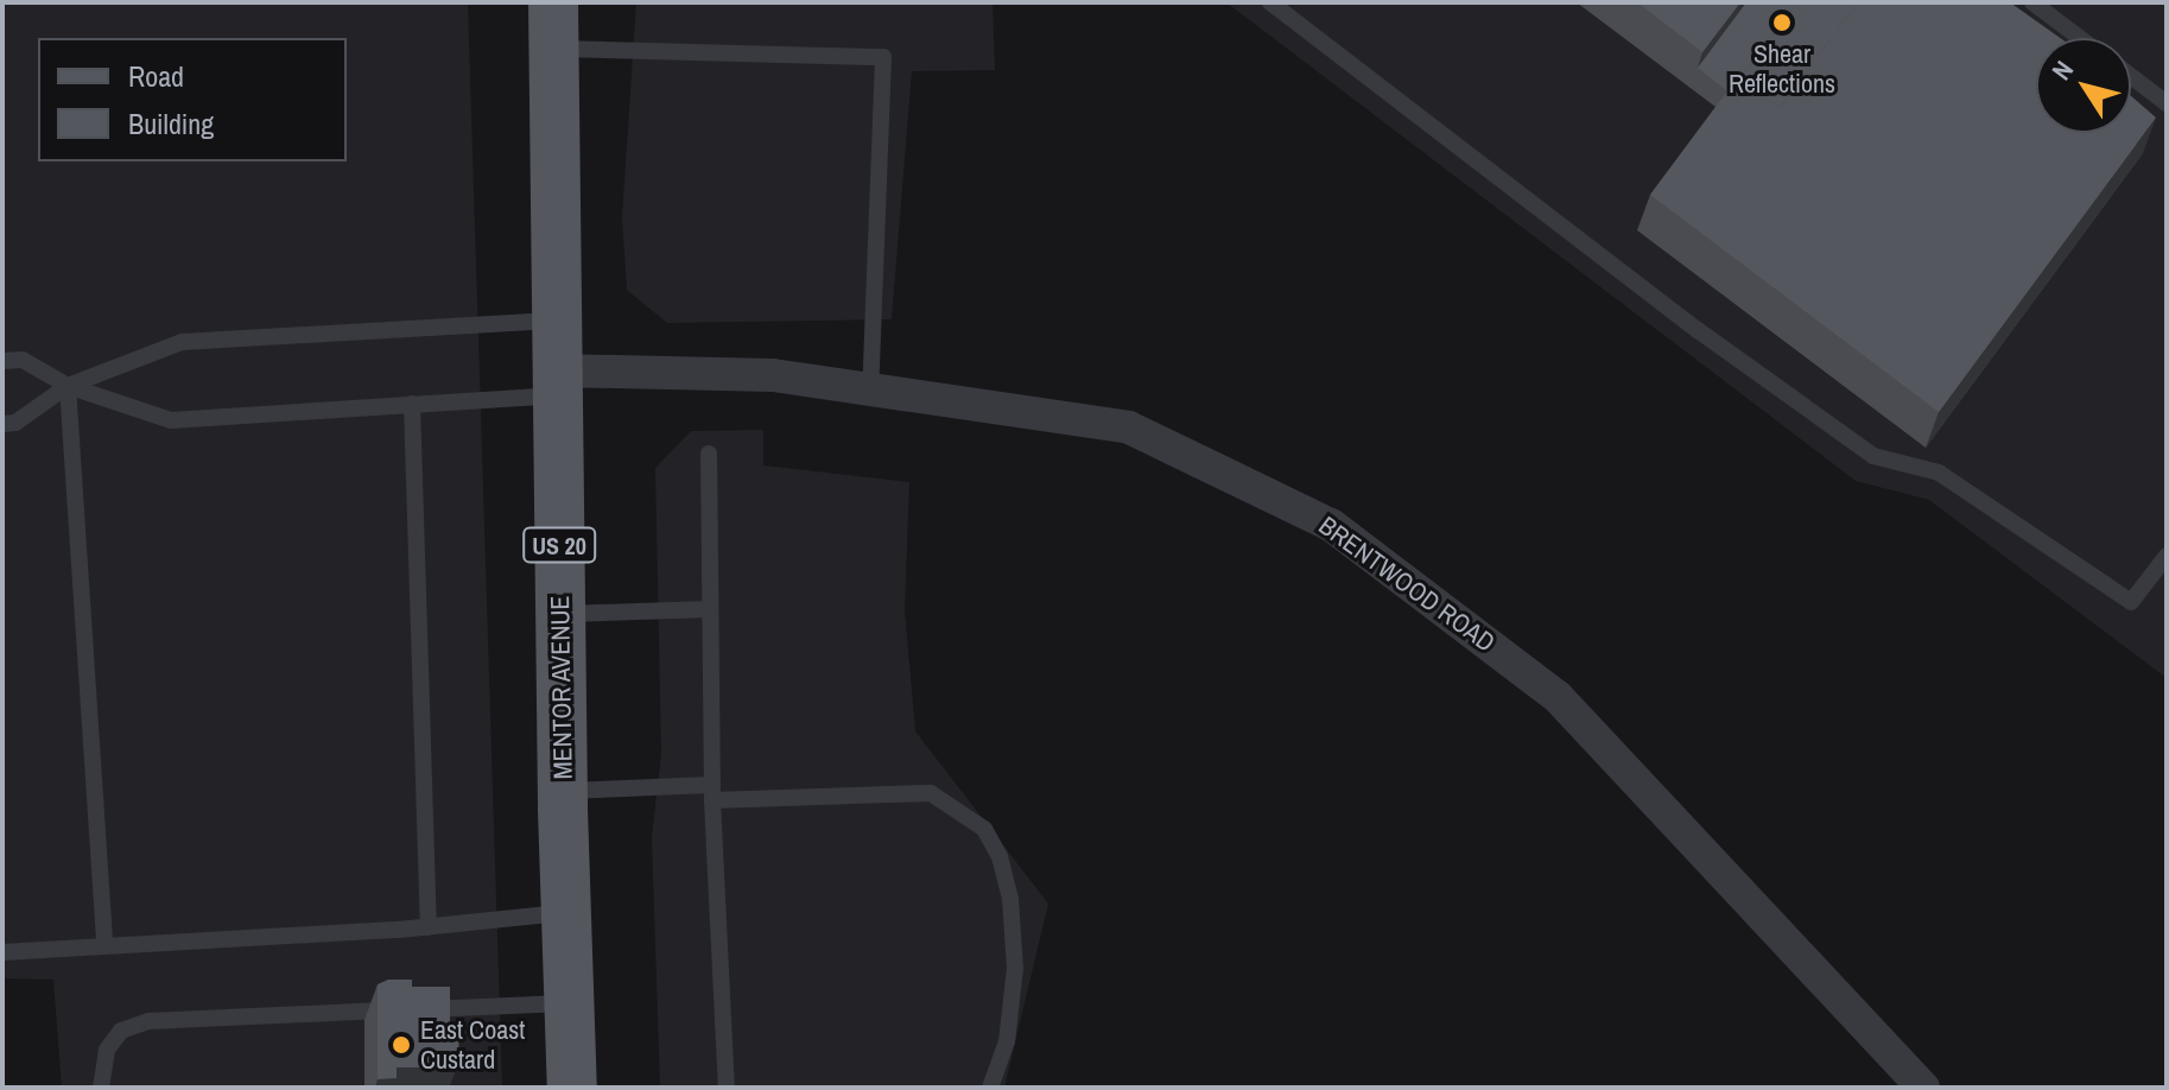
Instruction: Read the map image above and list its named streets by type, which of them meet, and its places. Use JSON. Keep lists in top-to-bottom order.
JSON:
{
  "streets": {
    "main road": ["US 20", "MENTOR AVENUE"],
    "street": ["BRENTWOOD ROAD"]
  },
  "crossings": [
    ["BRENTWOOD ROAD", "MENTOR AVENUE"]
  ],
  "places": ["Shear Reflections", "East Coast Custard"],
  "legend": ["Road", "Building"],
  "north": "top left"
}
